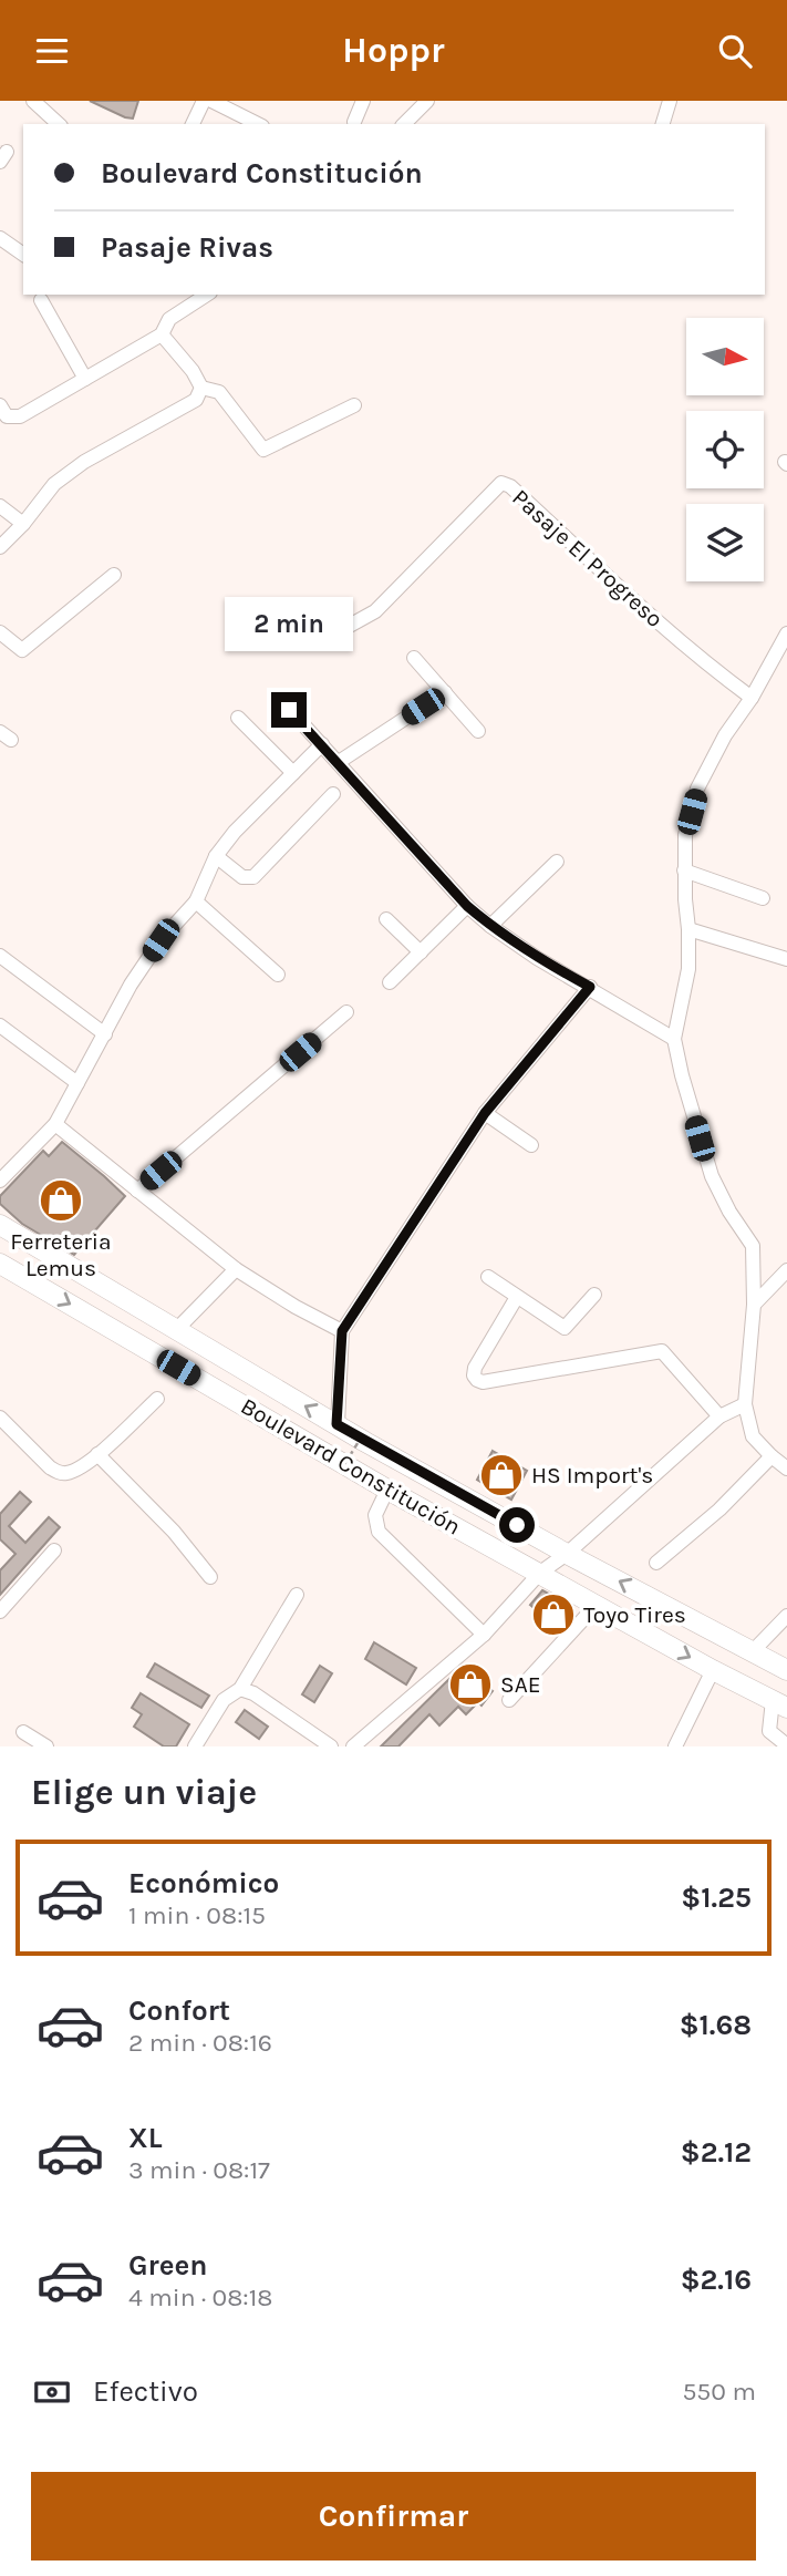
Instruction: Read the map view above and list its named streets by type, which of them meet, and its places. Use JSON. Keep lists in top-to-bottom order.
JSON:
{
  "streets": {
    "highway": ["Boulevard Constitución"],
    "street": ["Pasaje El Progreso"]
  },
  "places": {
    "shop": [
      "Ferreteria Lemus",
      "HS Import's",
      "Toyo Tires",
      "SAE"
    ]
  },
  "north": "right",
  "page": {
    "header": "Hoppr",
    "banner": ["Boulevard Constitución", "Pasaje Rivas"],
    "bubble": "2 min",
    "heading": "Elige un viaje",
    "list": [
      {
        "name": "Económico",
        "note": "1 min · 08:15",
        "value": "$1.25"
      },
      {
        "name": "Confort",
        "note": "2 min · 08:16",
        "value": "$1.68"
      },
      {
        "name": "XL",
        "note": "3 min · 08:17",
        "value": "$2.12"
      },
      {
        "name": "Green",
        "note": "4 min · 08:18",
        "value": "$2.16"
      }
    ],
    "pay": ["Efectivo", "550 m"],
    "buttons": "Confirmar"
  }
}
